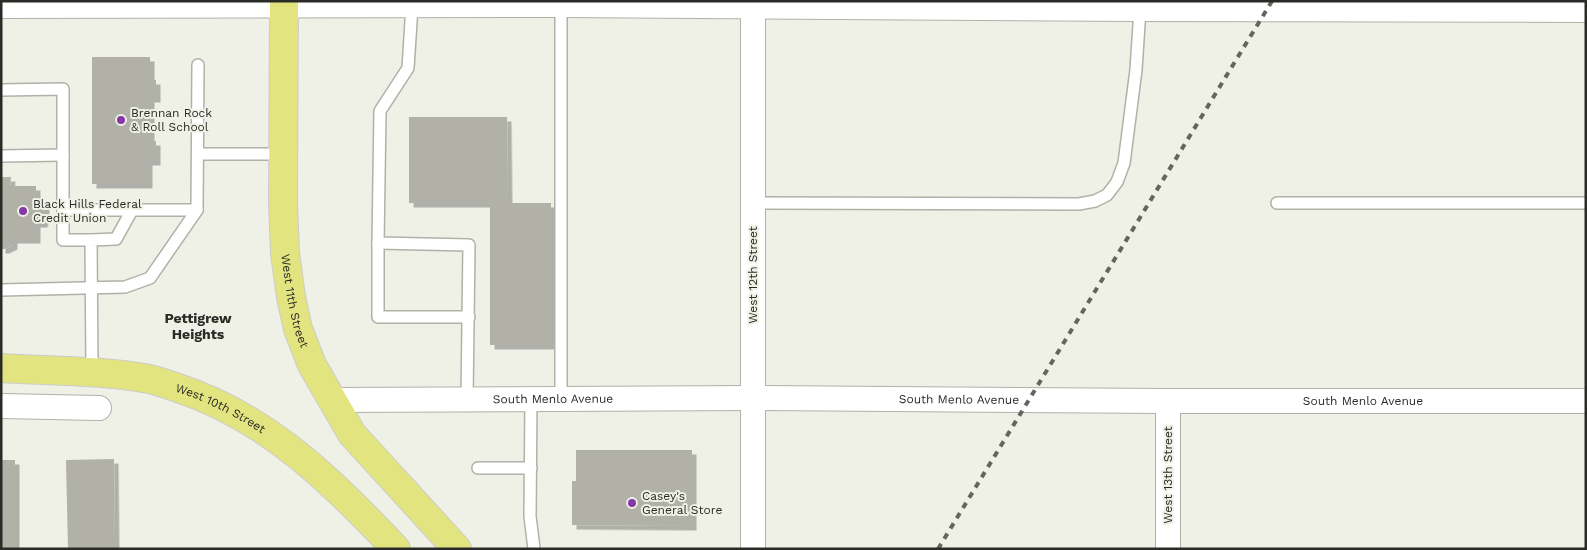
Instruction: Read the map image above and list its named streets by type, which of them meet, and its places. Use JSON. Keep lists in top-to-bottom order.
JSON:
{
  "streets": {
    "main road": ["West 11th Street", "West 10th Street"],
    "street": ["West 12th Street", "South Menlo Avenue", "West 13th Street"]
  },
  "crossings": [
    ["West 12th Street", "South Menlo Avenue"],
    ["West 11th Street", "South Menlo Avenue"],
    ["South Menlo Avenue", "West 13th Street"]
  ],
  "districts": ["Pettigrew Heights"],
  "places": ["Brennan Rock & Roll School", "Black Hills Federal Credit Union", "Casey's General Store"]
}
